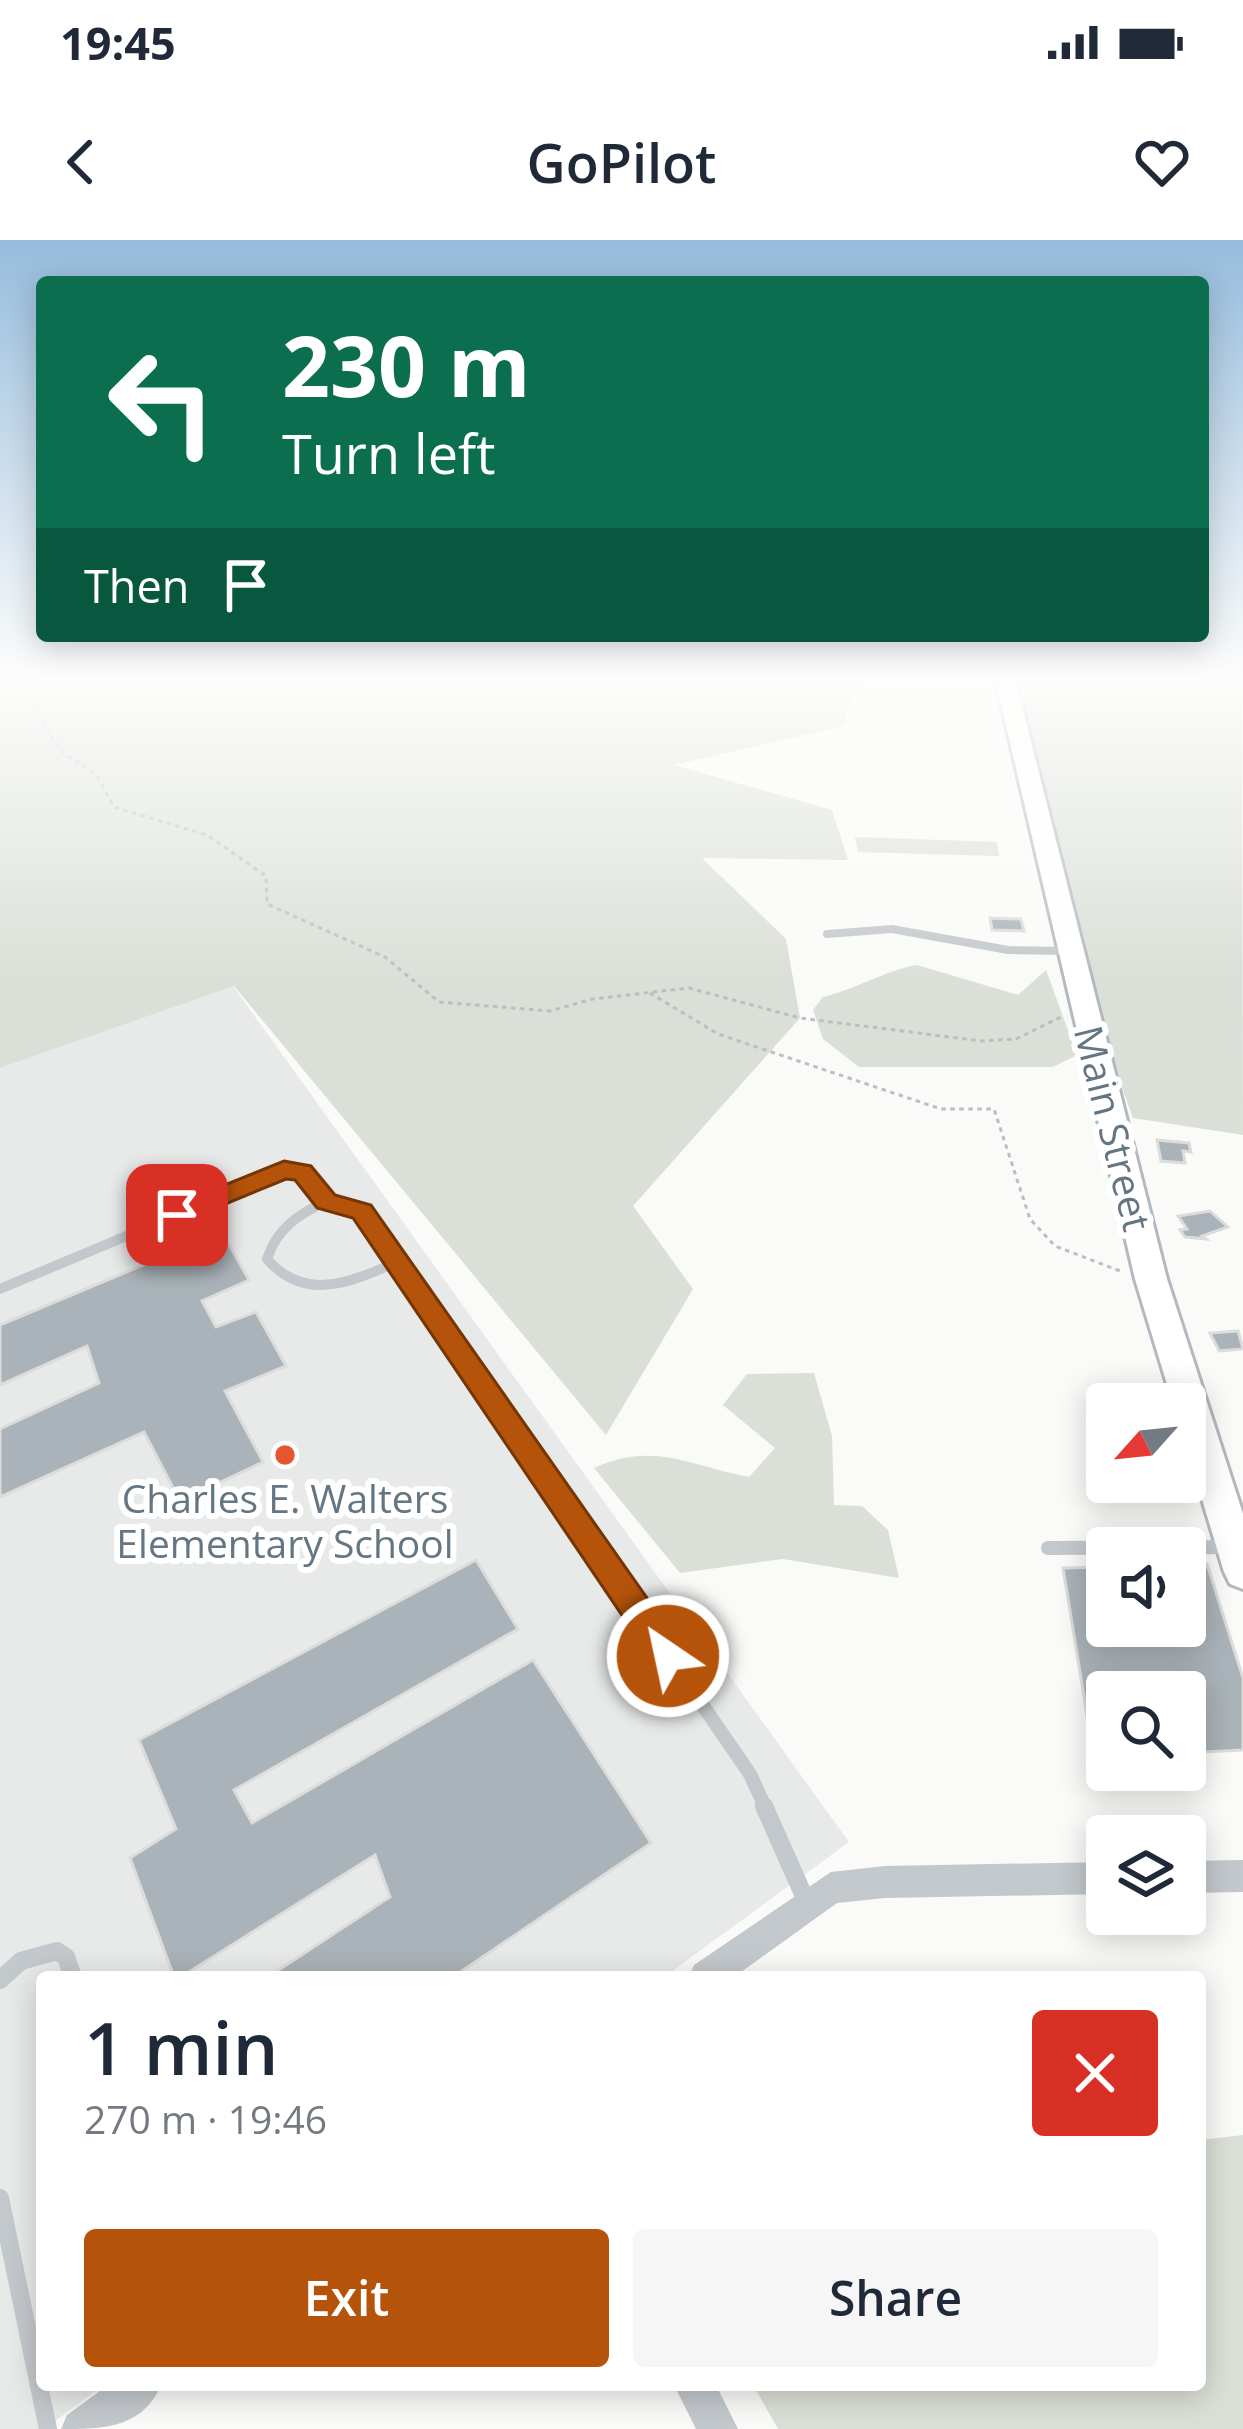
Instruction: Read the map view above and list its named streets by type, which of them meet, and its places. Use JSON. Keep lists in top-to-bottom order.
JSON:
{
  "streets": {
    "main road": ["Main Street"]
  },
  "places": ["Charles E. Walters Elementary School"],
  "north": "bottom left",
  "page": {
    "status": "19:45",
    "header": "GoPilot",
    "turn": ["230 m", "Turn left"],
    "then": "Then",
    "heading": ["1 min", "270 m · 19:46"],
    "buttons": ["Exit", "Share"]
  }
}
